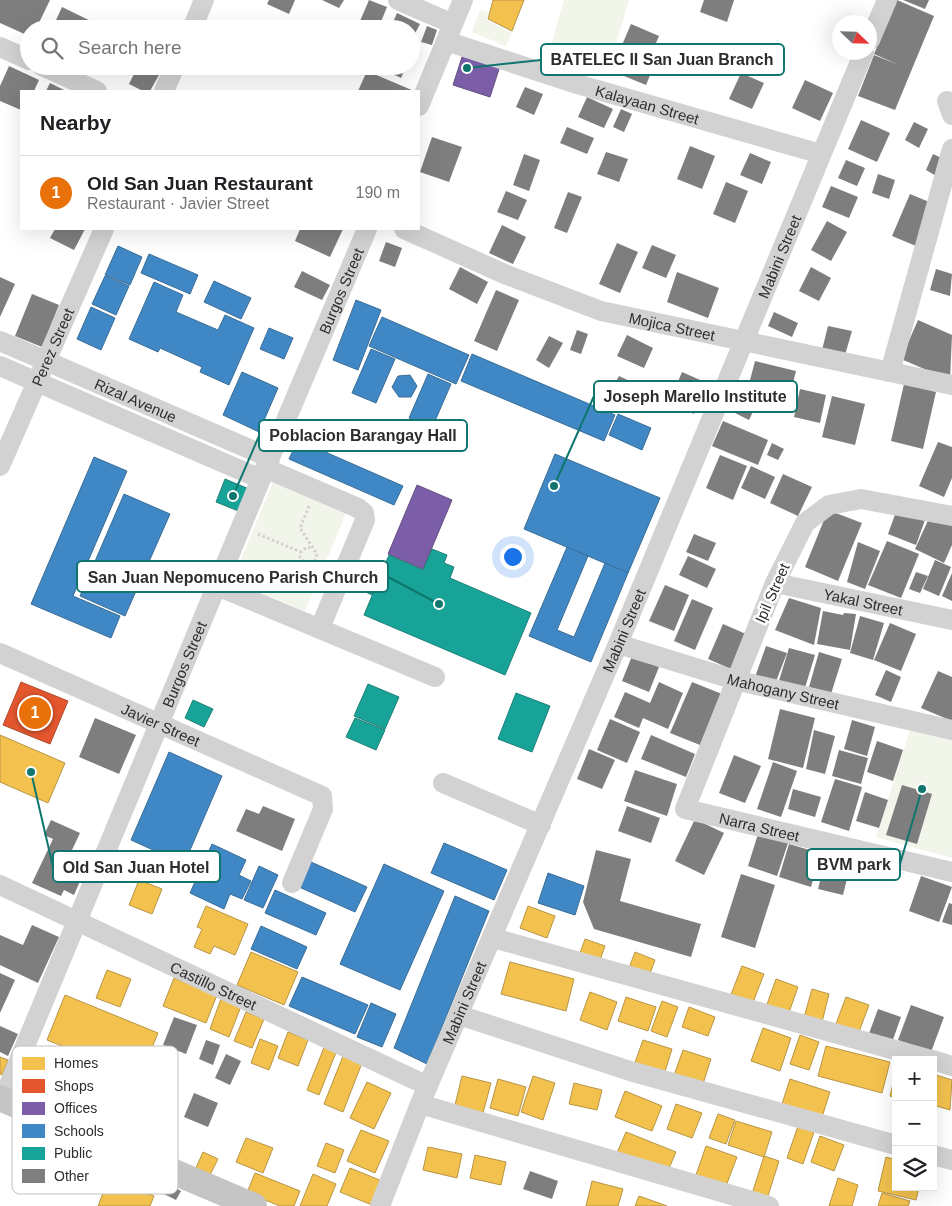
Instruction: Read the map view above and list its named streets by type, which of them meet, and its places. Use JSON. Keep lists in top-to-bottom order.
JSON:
{
  "streets": {
    "street": [
      "Kalayaan Street",
      "Mabini Street",
      "Burgos Street",
      "Mojica Street",
      "Perez Street",
      "Rizal Avenue",
      "Ipil Street",
      "Yakal Street",
      "Mahogany Street",
      "Javier Street",
      "Narra Street",
      "Castillo Street"
    ]
  },
  "crossings": [
    ["Kalayaan Street", "Mabini Street"],
    ["Mabini Street", "Mojica Street"],
    ["Mabini Street", "Mahogany Street"],
    ["Mabini Street", "Castillo Street"],
    ["Burgos Street", "Rizal Avenue"],
    ["Burgos Street", "Javier Street"],
    ["Burgos Street", "Castillo Street"],
    ["Perez Street", "Rizal Avenue"],
    ["Ipil Street", "Yakal Street"],
    ["Ipil Street", "Mahogany Street"],
    ["Ipil Street", "Narra Street"]
  ],
  "places": [
    "BATELEC II San Juan Branch",
    "Joseph Marello Institute",
    "Poblacion Barangay Hall",
    "San Juan Nepomuceno Parish Church",
    "Old San Juan Hotel",
    "BVM park"
  ],
  "legend": [
    "Homes",
    "Shops",
    "Offices",
    "Schools",
    "Public",
    "Other"
  ],
  "north": "bottom right",
  "page": {
    "search": "Search here",
    "heading": "Nearby",
    "list": [
      {
        "mark": "1",
        "name": "Old San Juan Restaurant",
        "note": "Restaurant · Javier Street",
        "value": "190 m"
      }
    ],
    "pins": "1",
    "map_buttons": ["+", "−"]
  }
}
